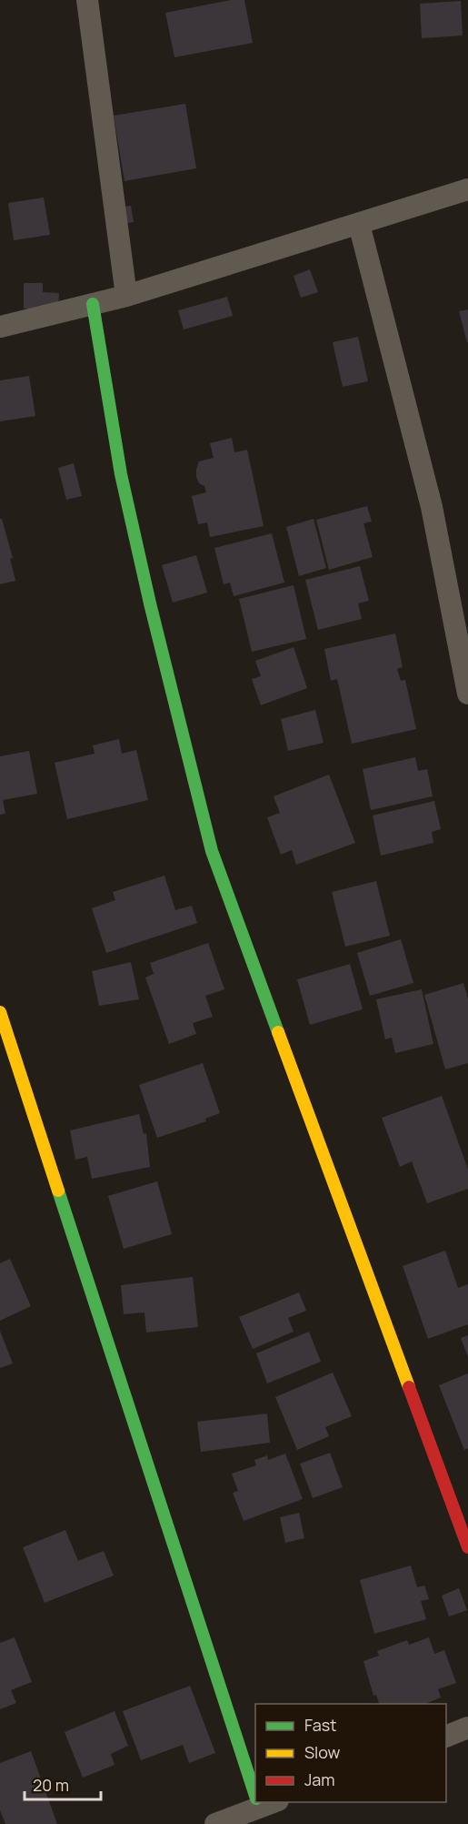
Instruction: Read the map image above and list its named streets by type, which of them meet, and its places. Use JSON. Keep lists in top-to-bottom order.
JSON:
{
  "legend": ["Fast", "Slow", "Jam"],
  "scale_bar": "20 m"
}
